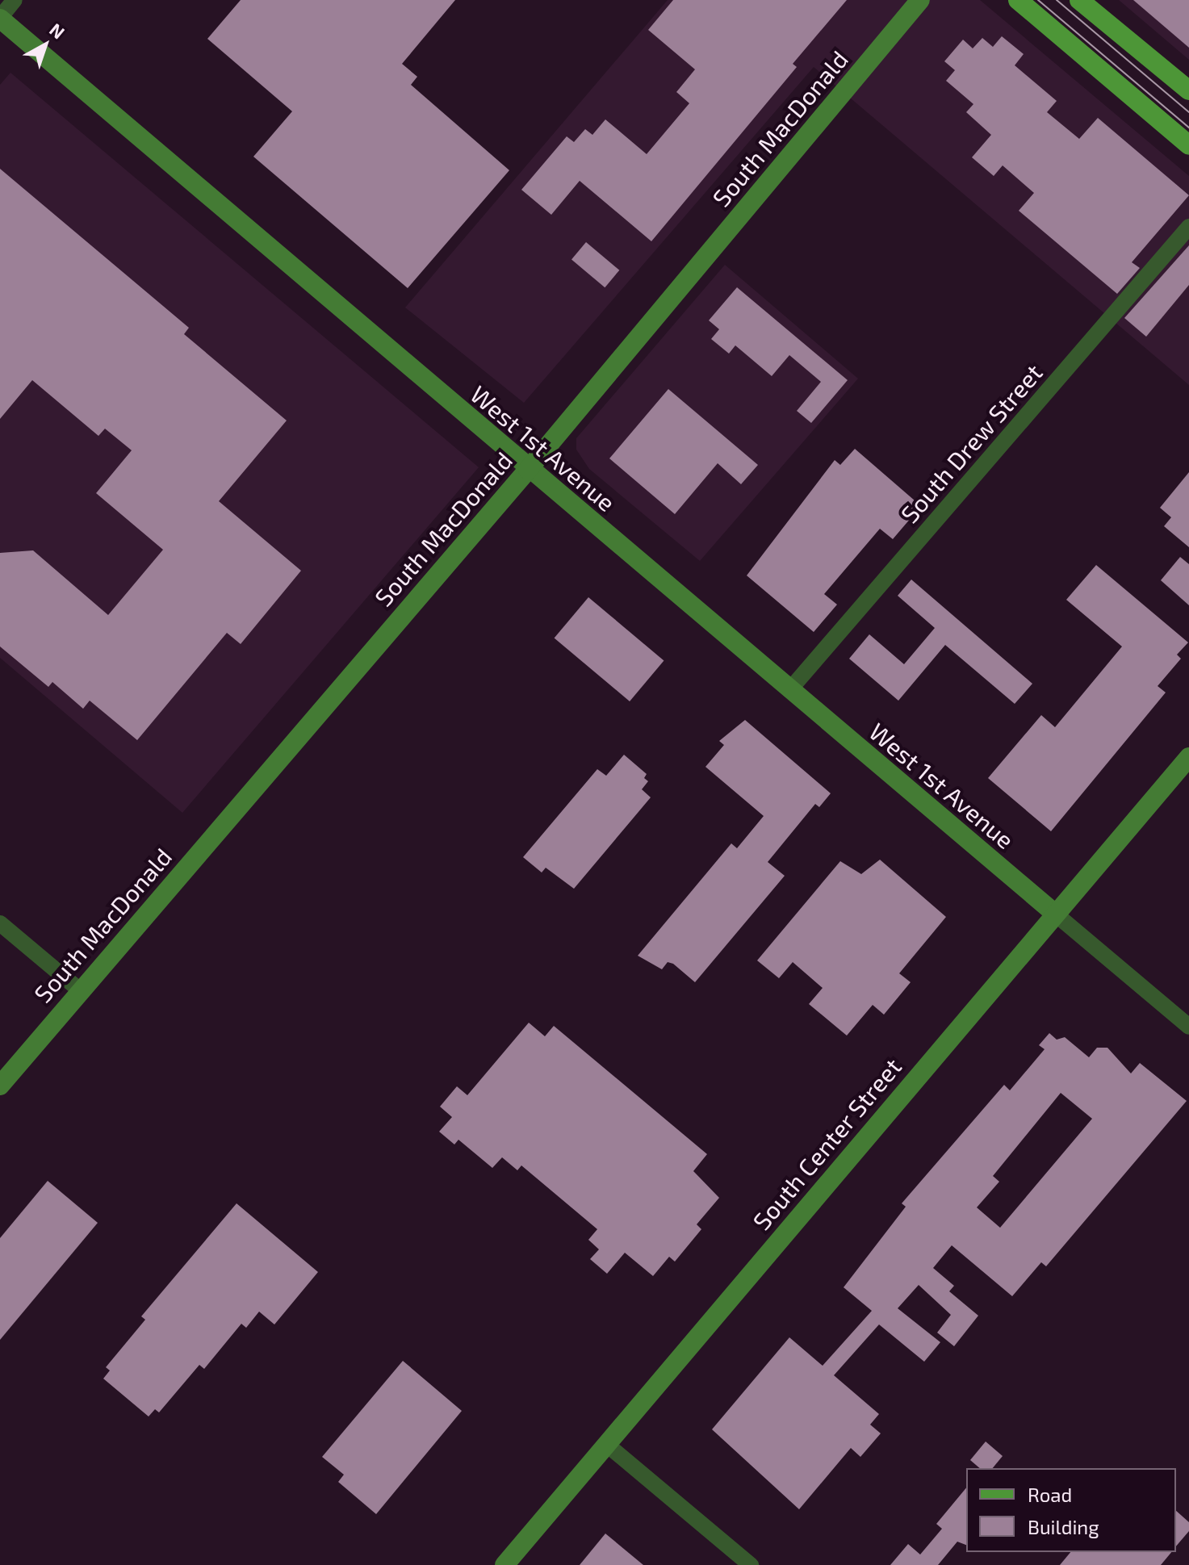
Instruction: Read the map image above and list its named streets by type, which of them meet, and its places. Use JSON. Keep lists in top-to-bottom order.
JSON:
{
  "streets": {
    "street": [
      "South MacDonald",
      "South Drew Street",
      "West 1st Avenue",
      "South Center Street"
    ]
  },
  "crossings": [
    ["South MacDonald", "West 1st Avenue"],
    ["South Drew Street", "West 1st Avenue"],
    ["West 1st Avenue", "South Center Street"]
  ],
  "legend": ["Road", "Building"],
  "north": "top right"
}
